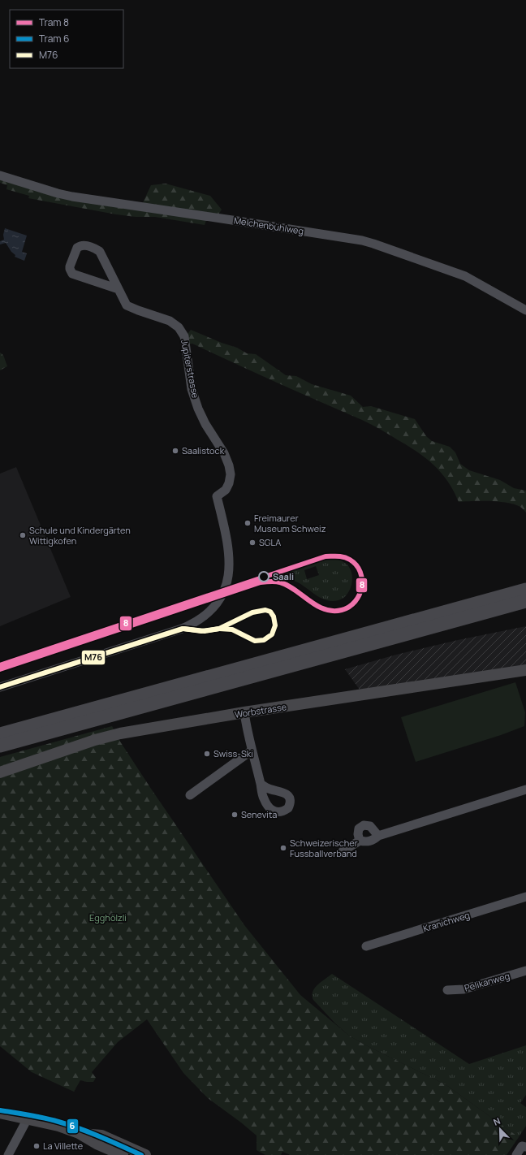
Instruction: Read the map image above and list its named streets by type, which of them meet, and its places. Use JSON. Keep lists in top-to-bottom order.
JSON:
{
  "streets": {
    "main road": ["Worbstrasse"],
    "street": [
      "Melchenbühlweg",
      "Jupiterstrasse",
      "Kranichweg",
      "Pelikanweg"
    ]
  },
  "parks": ["Egghölzli"],
  "places": [
    "Saalistock",
    "Freimaurer Museum Schweiz",
    "Schule und Kindergärten Wittigkofen",
    "SGLA",
    "Saali",
    "Swiss-Ski",
    "Senevita",
    "Schweizerischer Fussballverband",
    "La Villette"
  ],
  "lines": ["tram line 8", "transit line M76", "tram line 6"],
  "legend": ["Tram 8", "Tram 6", "M76"],
  "north": "top left"
}
